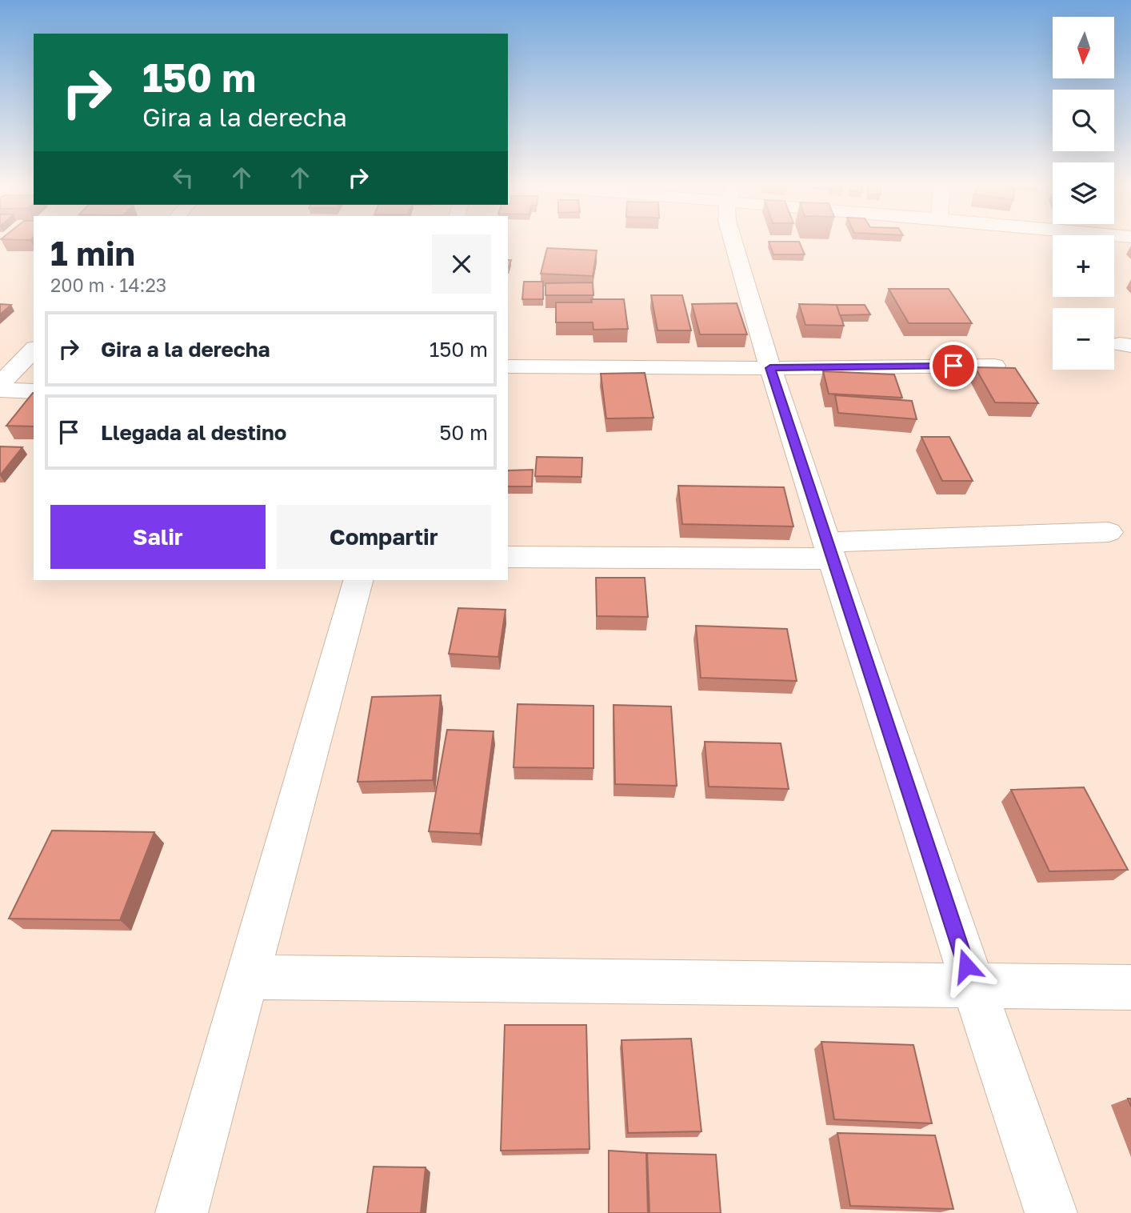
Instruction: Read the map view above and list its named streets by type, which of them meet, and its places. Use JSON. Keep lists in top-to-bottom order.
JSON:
{
  "north": "bottom",
  "page": {
    "map_buttons": ["+", "−"],
    "turn": ["150 m", "Gira a la derecha"],
    "heading": ["1 min", "200 m · 14:23"],
    "list": [
      {
        "name": "Gira a la derecha",
        "value": "150 m"
      },
      {
        "name": "Llegada al destino",
        "value": "50 m"
      }
    ],
    "buttons": ["Salir", "Compartir"]
  }
}
